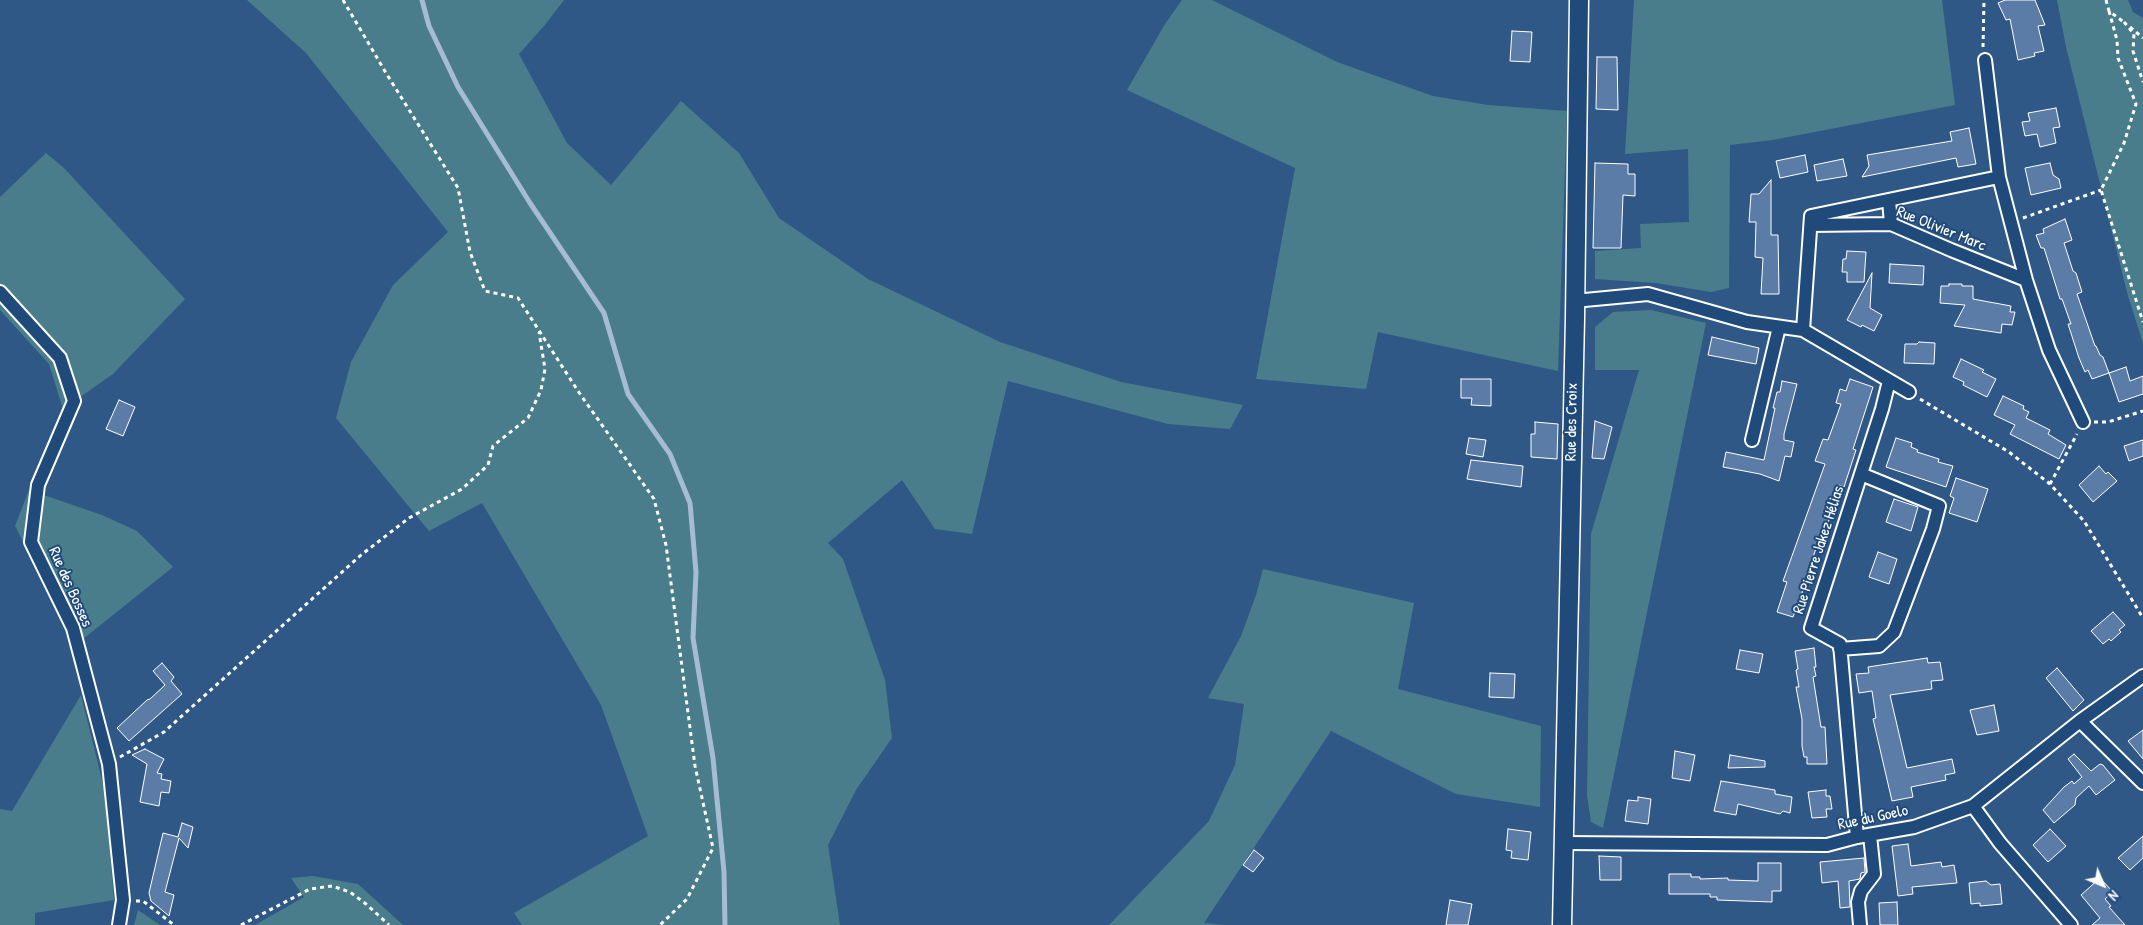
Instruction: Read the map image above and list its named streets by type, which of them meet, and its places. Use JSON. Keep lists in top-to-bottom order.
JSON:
{
  "streets": {
    "main road": ["Rue des Croix"],
    "street": [
      "Rue Olivier Marc",
      "Rue Pierre Jakez Hélias",
      "Rue des Bosses",
      "Rue du Goelo"
    ]
  },
  "crossings": [
    ["Rue des Croix", "Rue du Goelo"]
  ],
  "north": "bottom right"
}
